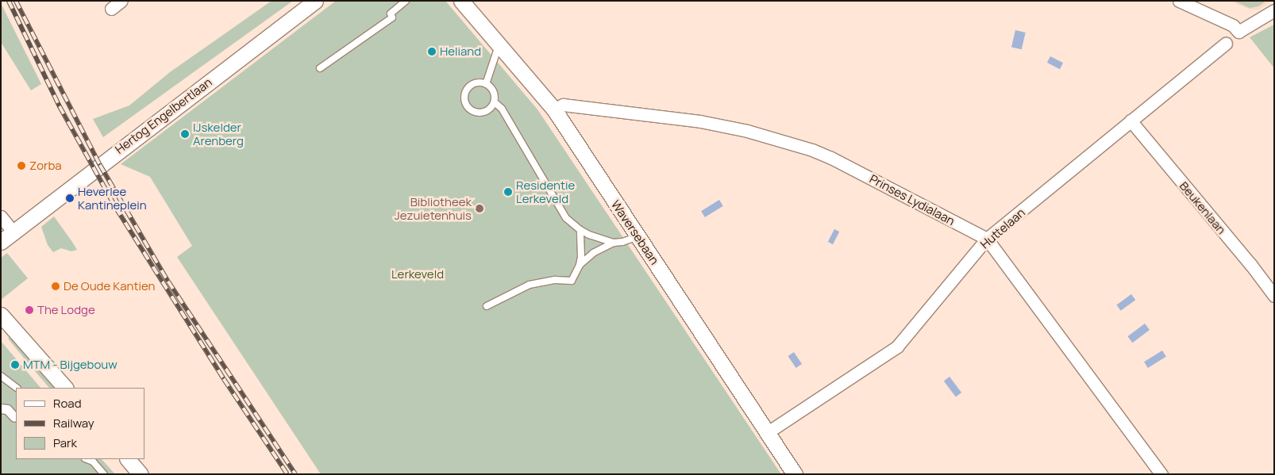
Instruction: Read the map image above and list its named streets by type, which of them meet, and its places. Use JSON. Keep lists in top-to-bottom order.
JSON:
{
  "streets": {
    "street": [
      "Hertog Engelbertlaan",
      "Prinses Lydialaan",
      "Beukenlaan",
      "Huttelaan",
      "Waversebaan"
    ]
  },
  "crossings": [
    ["Prinses Lydialaan", "Huttelaan"],
    ["Prinses Lydialaan", "Waversebaan"],
    ["Beukenlaan", "Huttelaan"],
    ["Huttelaan", "Waversebaan"]
  ],
  "parks": ["Lerkeveld"],
  "places": [
    "Heliand",
    "IJskelder Arenberg",
    "Zorba",
    "Residentie Lerkeveld",
    "Heverlee Kantineplein",
    "Bibliotheek Jezuietenhuis",
    "De Oude Kantien",
    "The Lodge",
    "MTM - Bijgebouw"
  ],
  "legend": ["Road", "Railway", "Park"]
}
